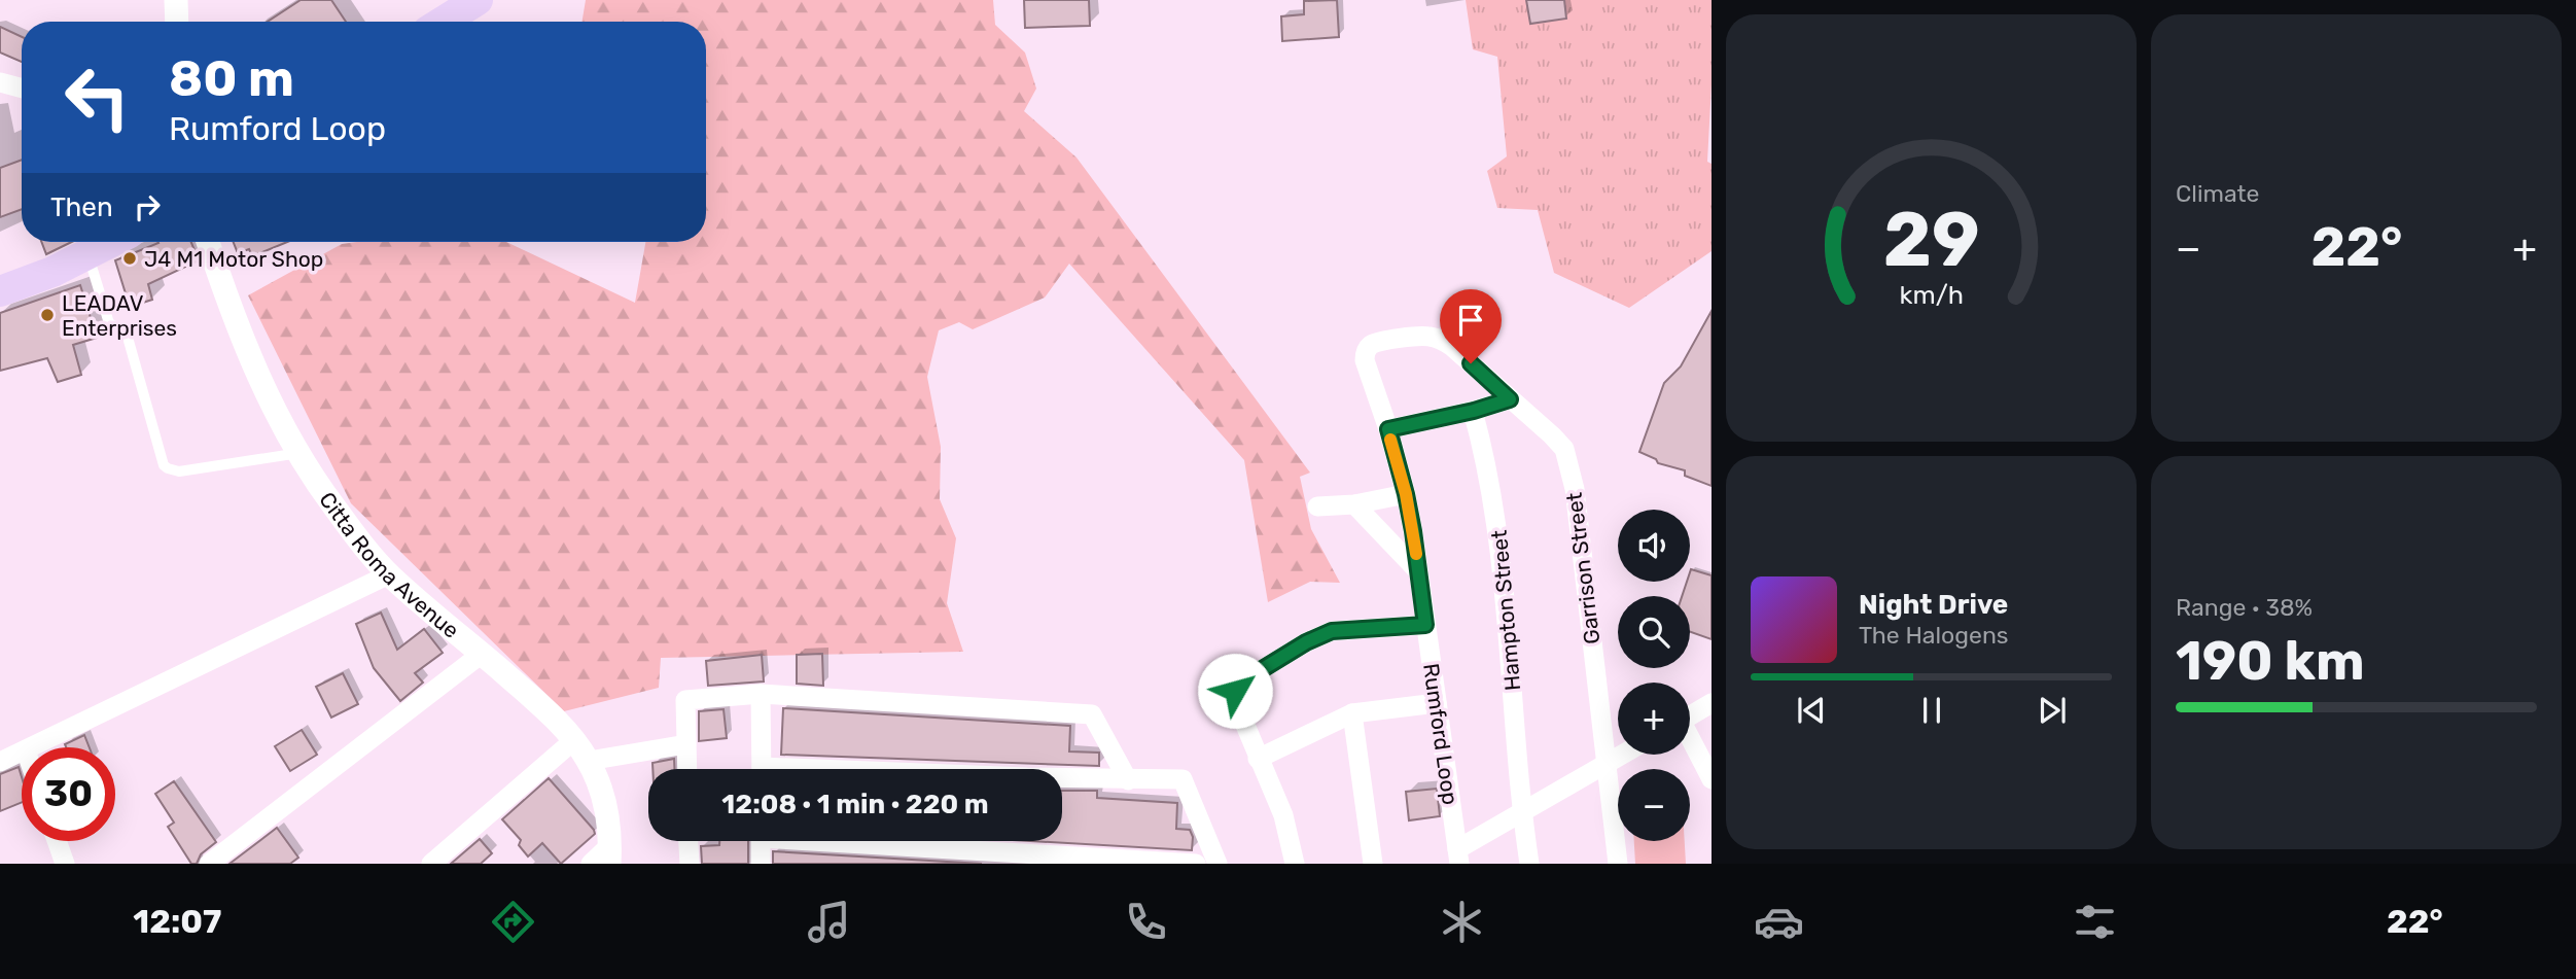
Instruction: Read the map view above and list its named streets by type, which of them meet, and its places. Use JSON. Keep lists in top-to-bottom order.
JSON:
{
  "streets": {
    "street": [
      "Citta Roma Avenue",
      "Garrison Street",
      "Hampton Street",
      "Rumford Loop"
    ]
  },
  "crossings": [
    ["Garrison Street", "Rumford Loop"]
  ],
  "places": ["J4 M1 Motor Shop", "LEADAV Enterprises"],
  "page": {
    "tile": [
      "Climate",
      ["Range · 38%", "190 km"]
    ],
    "turn": ["80 m", "Rumford Loop"],
    "then": "Then",
    "heat": ["−", "22°", "+"],
    "map_buttons": ["+", "−"],
    "song": ["Night Drive", "The Halogens"],
    "limit": "30",
    "trip": "12:08 · 1 min · 220 m",
    "tabs": ["12:07", "22°"],
    "gauge": ["29", "km/h"]
  }
}
